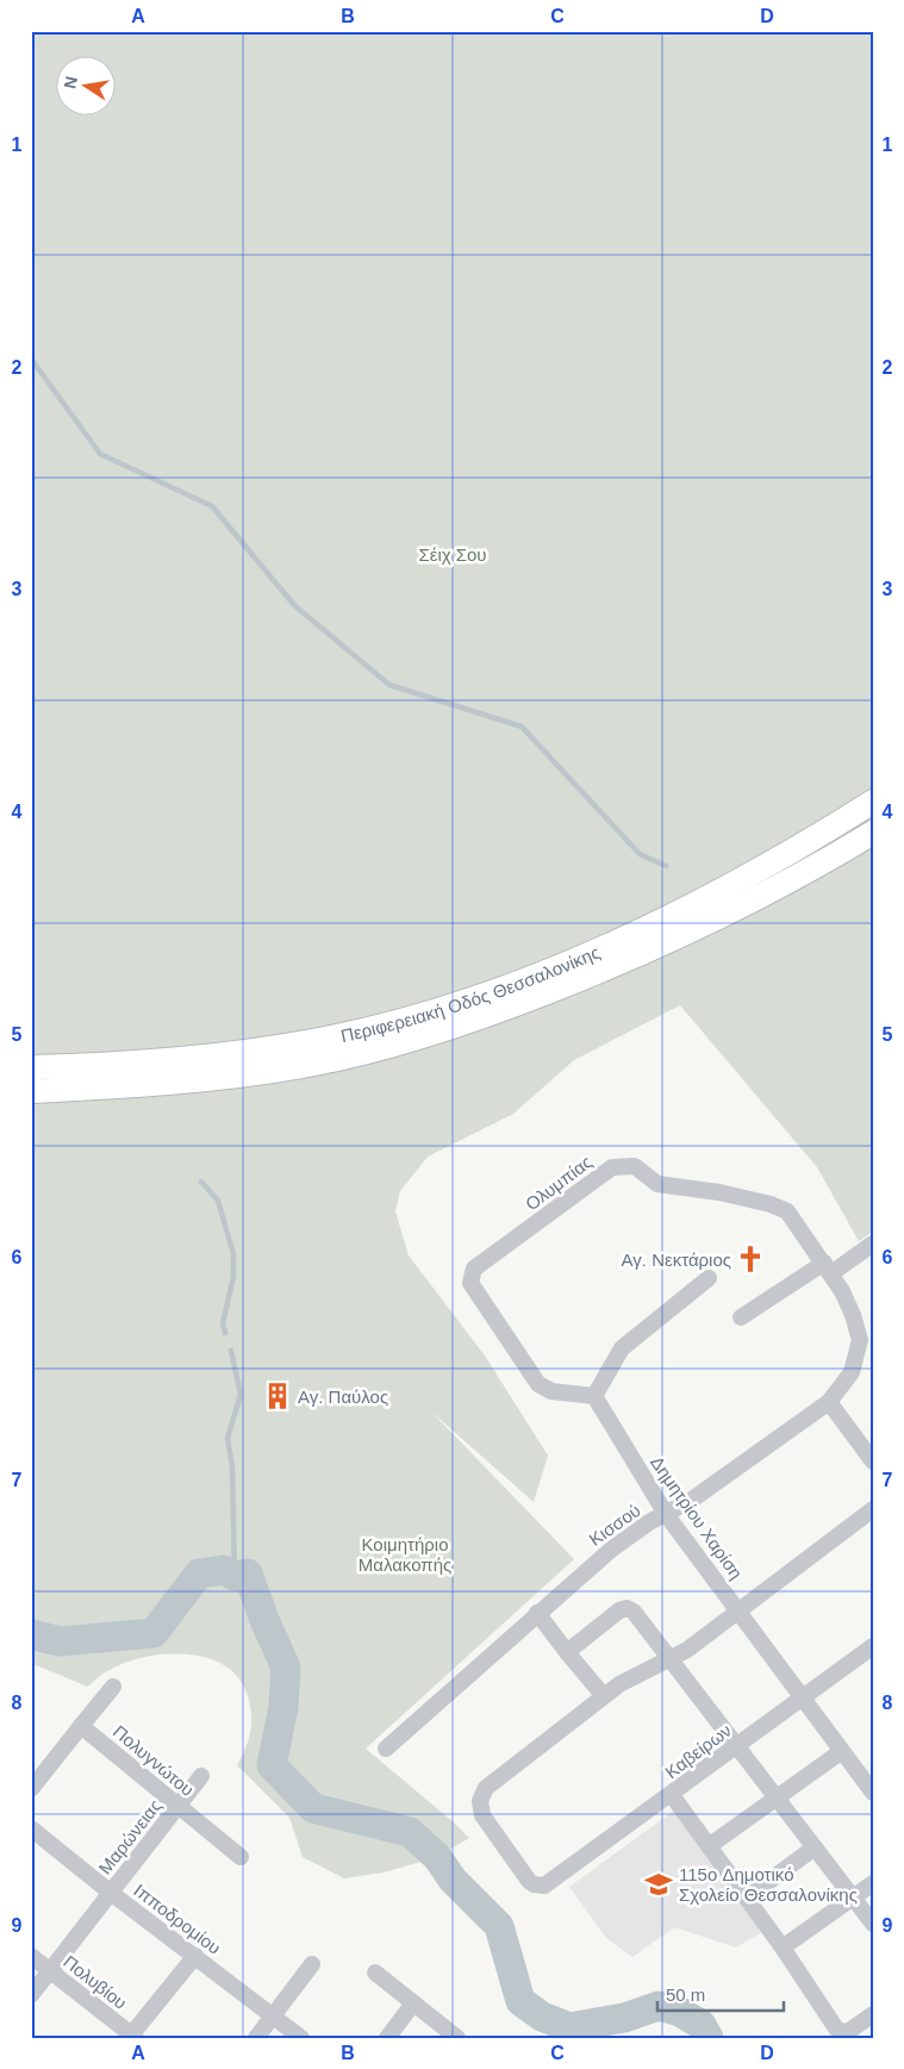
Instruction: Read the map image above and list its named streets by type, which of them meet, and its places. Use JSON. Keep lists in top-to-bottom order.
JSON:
{
  "streets": {
    "highway": ["Περιφερειακή Οδός Θεσσαλονίκης"],
    "street": [
      "Ολυμπίας",
      "Δημητρίου Χαρίση",
      "Κισσού",
      "Καβείρων",
      "Πολυγνώτου",
      "Μαρώνειας",
      "Ιπποδρομίου",
      "Πολυβίου"
    ]
  },
  "crossings": [
    ["Ολυμπίας", "Δημητρίου Χαρίση"],
    ["Ολυμπίας", "Κισσού"],
    ["Δημητρίου Χαρίση", "Κισσού"],
    ["Δημητρίου Χαρίση", "Καβείρων"],
    ["Πολυγνώτου", "Μαρώνειας"],
    ["Μαρώνειας", "Ιπποδρομίου"],
    ["Μαρώνειας", "Πολυβίου"]
  ],
  "parks": ["Σέιχ Σου", "Κοιμητήριο Μαλακοπής"],
  "places": {
    "church": ["Αγ. Νεκτάριος"],
    "building": ["Αγ. Παύλος"],
    "school or university": ["115o Δημοτικό Σχολείο Θεσσαλονίκης"]
  },
  "scale_bar": "50 m",
  "north": "left",
  "grid": {
    "columns": [
      "A",
      "B",
      "C",
      "D"
    ],
    "rows": [
      "1",
      "2",
      "3",
      "4",
      "5",
      "6",
      "7",
      "8",
      "9"
    ]
  }
}
